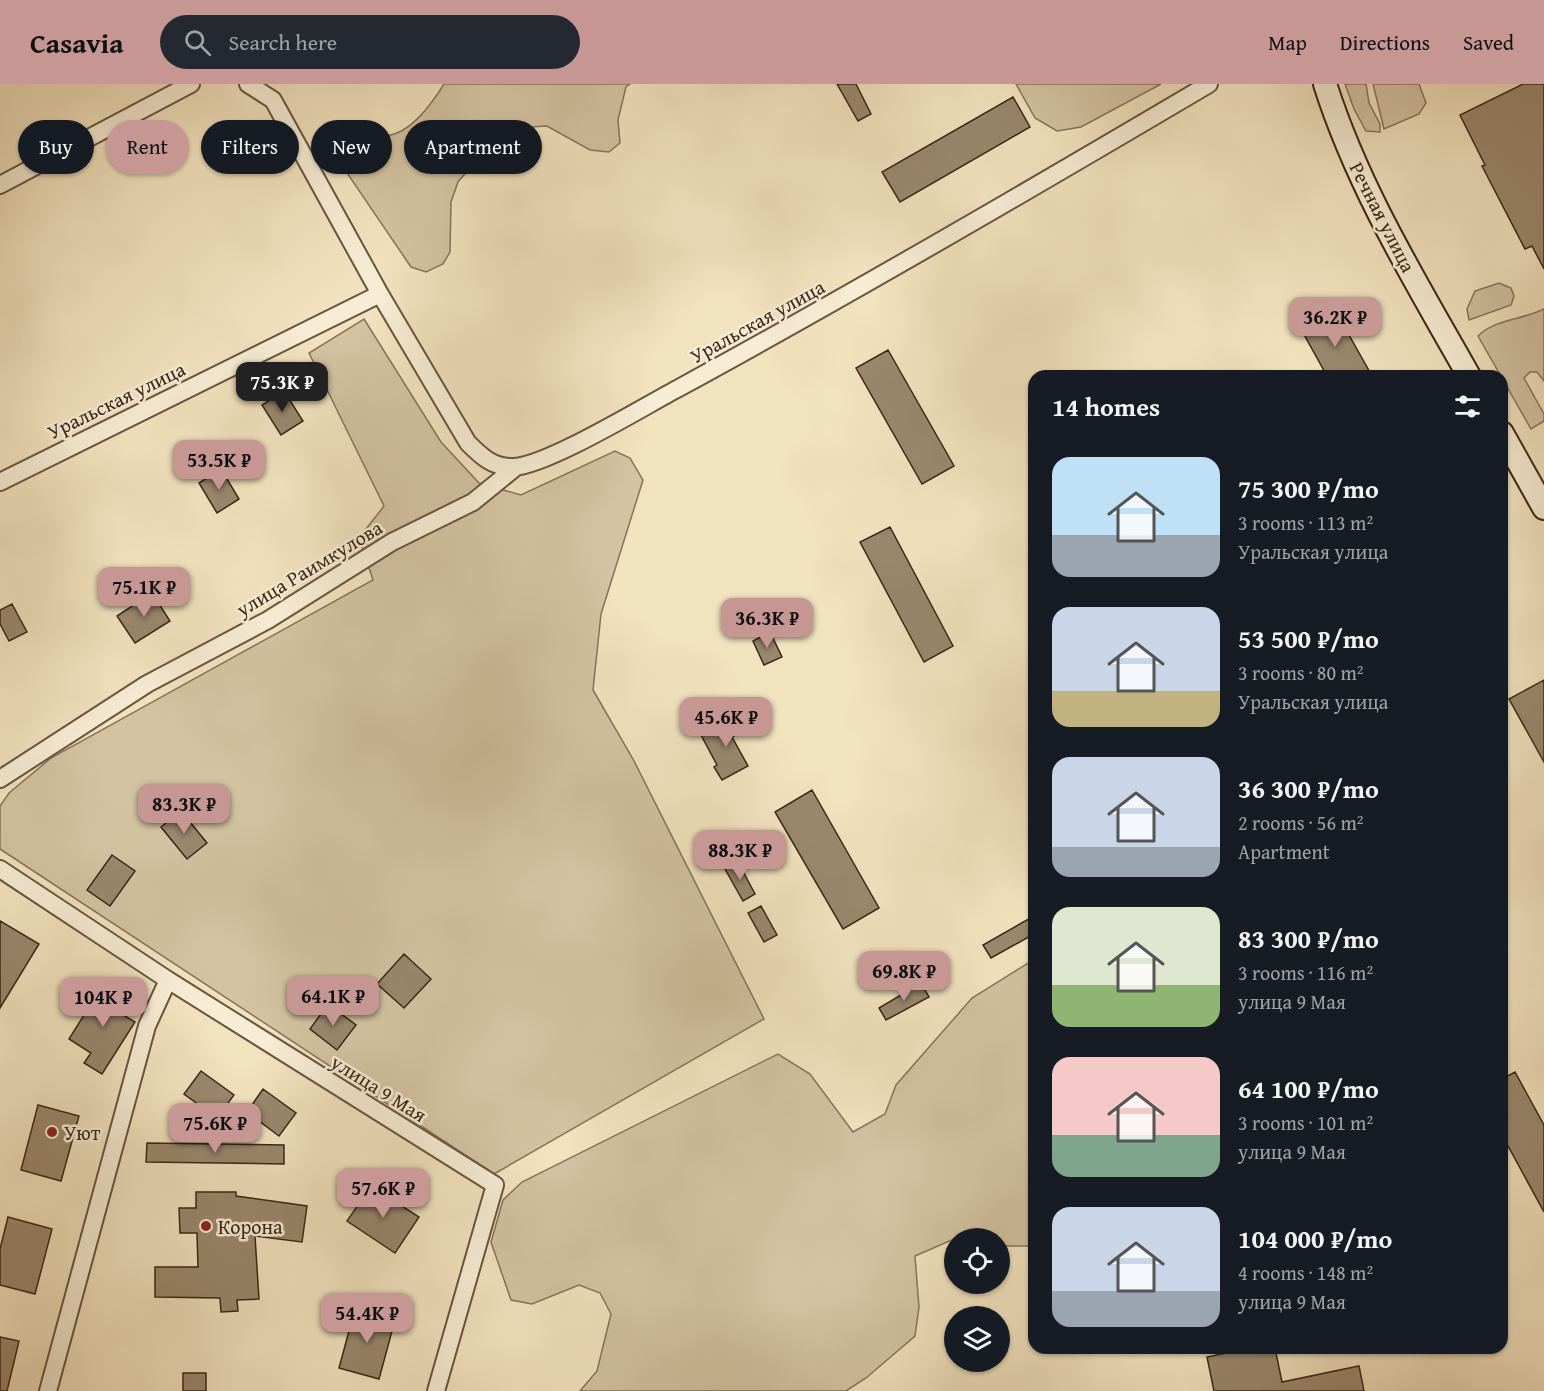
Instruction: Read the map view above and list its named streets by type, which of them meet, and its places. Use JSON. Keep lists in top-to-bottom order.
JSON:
{
  "streets": {
    "street": [
      "Речная улица",
      "Уральская улица",
      "улица Раимкулова",
      "улица 9 Мая"
    ]
  },
  "crossings": [
    ["Уральская улица", "улица Раимкулова"]
  ],
  "places": ["Уют", "Корона"],
  "page": {
    "header": "Casavia",
    "search": "Search here",
    "nav": ["Map", "Directions", "Saved"],
    "chip": [
      "Buy",
      "Rent",
      "Filters",
      "New",
      "Apartment"
    ],
    "price": [
      "36.2K ₽",
      "75.3K ₽",
      "53.5K ₽",
      "75.1K ₽",
      "36.3K ₽",
      "45.6K ₽",
      "83.3K ₽",
      "88.3K ₽",
      "69.8K ₽",
      "64.1K ₽",
      "104K ₽",
      "75.6K ₽",
      "57.6K ₽",
      "54.4K ₽"
    ],
    "heading": "14 homes",
    "list": [
      {
        "name": "75 300 ₽/mo",
        "note": "3 rooms · 113 m² · Уральская улица"
      },
      {
        "name": "53 500 ₽/mo",
        "note": "3 rooms · 80 m² · Уральская улица"
      },
      {
        "name": "36 300 ₽/mo",
        "note": "2 rooms · 56 m² · Apartment"
      },
      {
        "name": "83 300 ₽/mo",
        "note": "3 rooms · 116 m² · улица 9 Мая"
      },
      {
        "name": "64 100 ₽/mo",
        "note": "3 rooms · 101 m² · улица 9 Мая"
      },
      {
        "name": "104 000 ₽/mo",
        "note": "4 rooms · 148 m² · улица 9 Мая"
      }
    ]
  }
}
